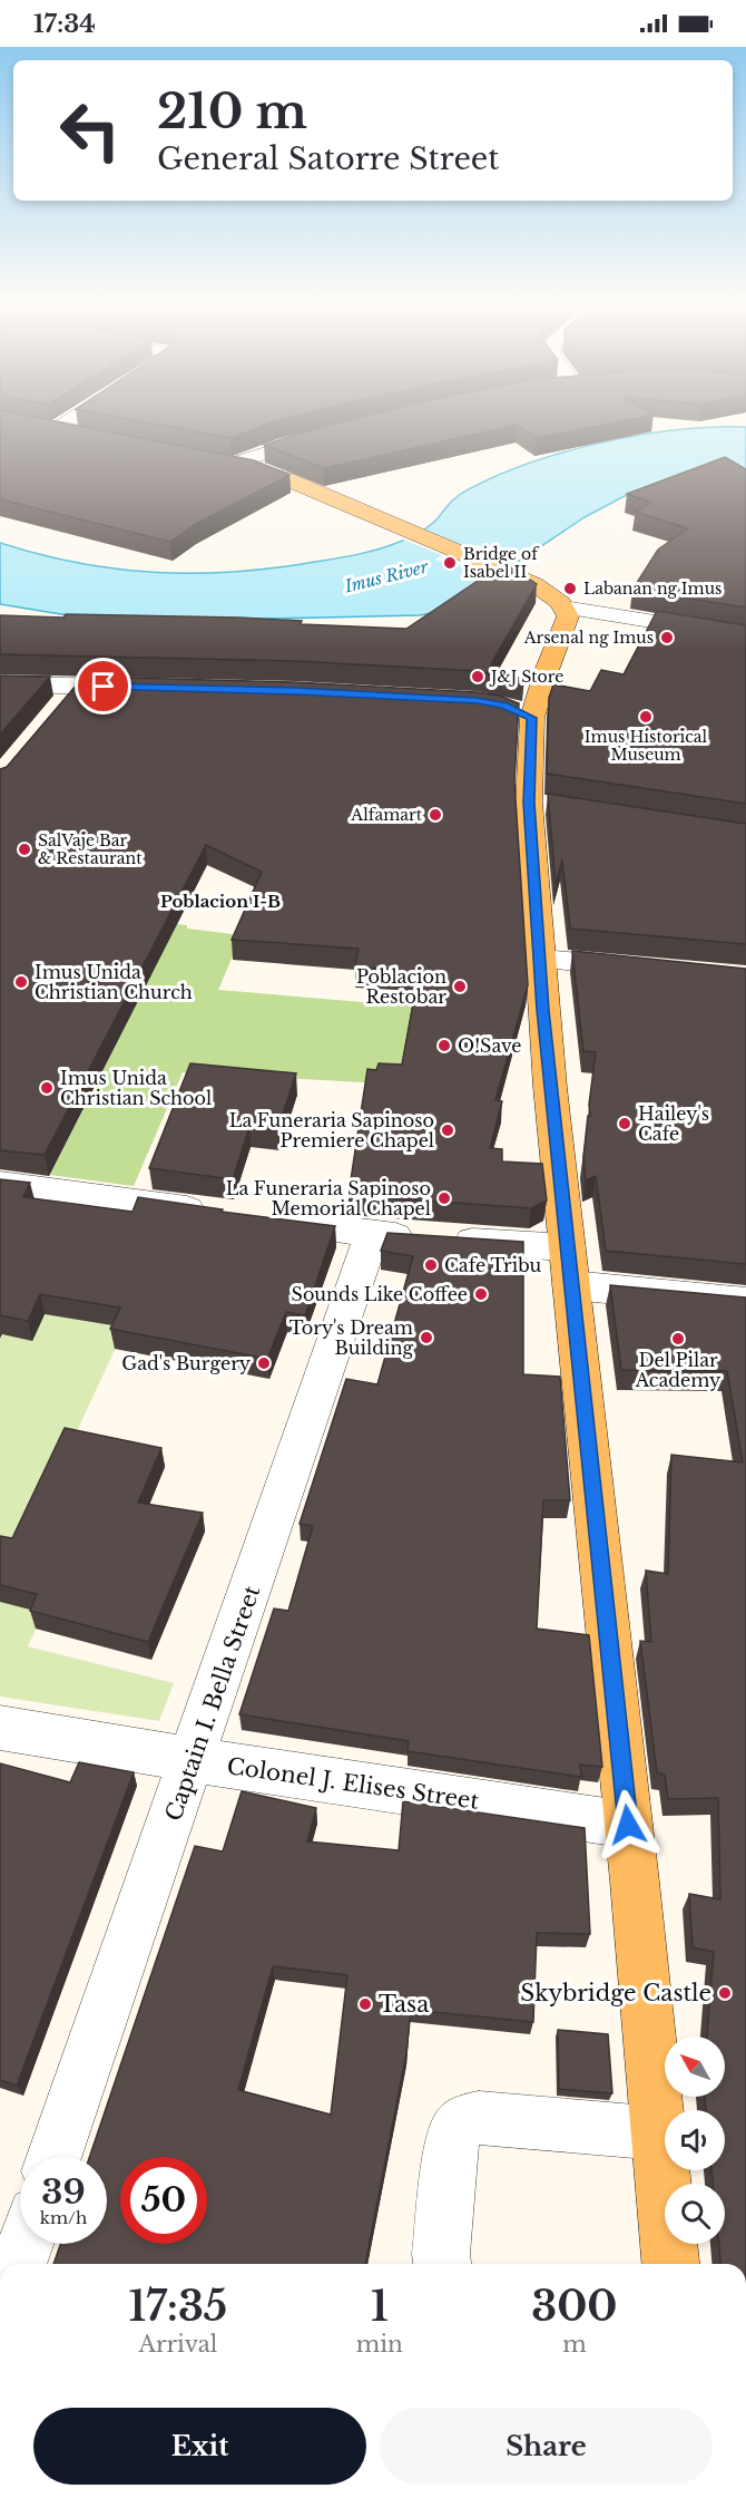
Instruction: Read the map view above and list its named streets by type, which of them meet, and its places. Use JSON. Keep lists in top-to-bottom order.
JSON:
{
  "streets": {
    "street": ["Captain I. Bella Street", "Colonel J. Elises Street"]
  },
  "crossings": [
    ["Captain I. Bella Street", "Colonel J. Elises Street"]
  ],
  "districts": ["Poblacion I-B"],
  "water": ["Imus River"],
  "places": [
    "Bridge of Isabel II",
    "Labanan ng Imus",
    "Arsenal ng Imus",
    "J&J Store",
    "Imus Historical Museum",
    "Alfamart",
    "SalVaje Bar & Restaurant",
    "Imus Unida Christian Church",
    "Poblacion Restobar",
    "O!Save",
    "Imus Unida Christian School",
    "Hailey's Cafe",
    "La Funeraria Sapinoso Premiere Chapel",
    "La Funeraria Sapinoso Memorial Chapel",
    "Cafe Tribu",
    "Sounds Like Coffee",
    "Tory's Dream Building",
    "Del Pilar Academy",
    "Gad's Burgery",
    "Skybridge Castle",
    "Tasa"
  ],
  "north": "top left",
  "page": {
    "status": "17:34",
    "turn": ["210 m", "General Satorre Street"],
    "speed": "39 km/h",
    "limit": "50",
    "eta": [
      "17:35",
      "Arrival",
      "1",
      "min",
      "300",
      "m"
    ],
    "buttons": ["Exit", "Share"]
  }
}
